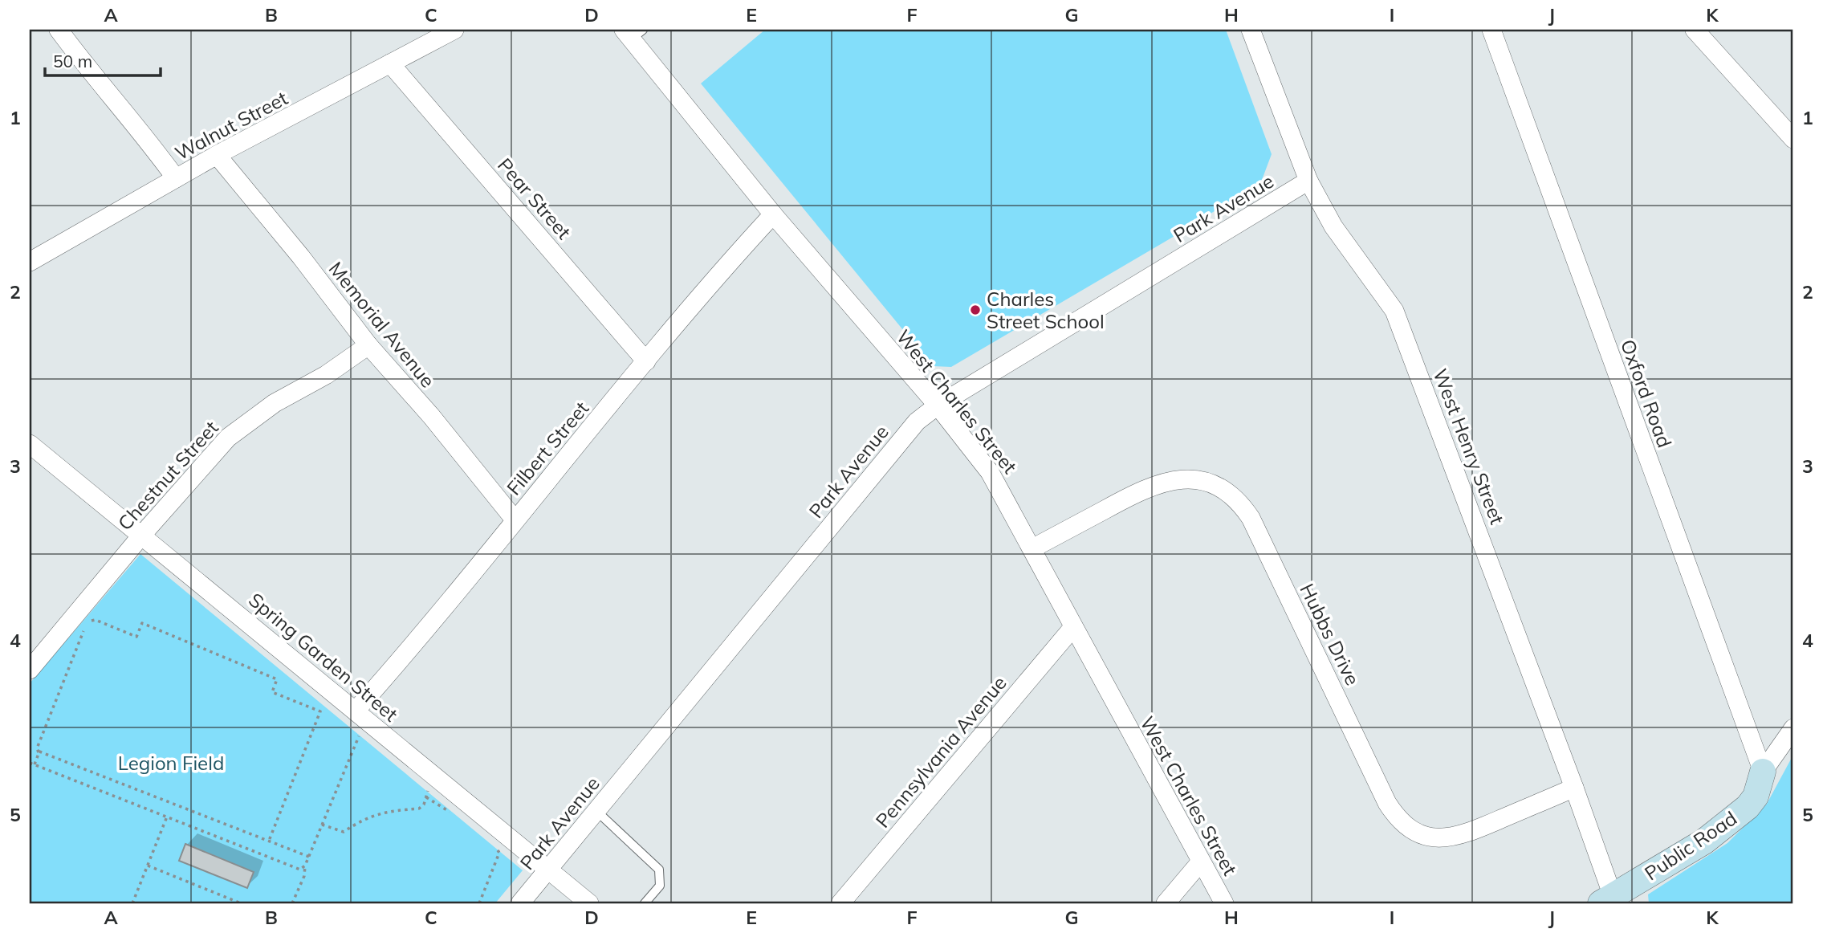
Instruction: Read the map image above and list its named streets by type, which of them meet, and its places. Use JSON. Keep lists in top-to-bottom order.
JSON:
{
  "streets": {
    "street": [
      "Walnut Street",
      "Pear Street",
      "Park Avenue",
      "Memorial Avenue",
      "Oxford Road",
      "West Charles Street",
      "West Henry Street",
      "Filbert Street",
      "Chestnut Street",
      "Hubbs Drive",
      "Spring Garden Street",
      "Pennsylvania Avenue",
      "Public Road"
    ]
  },
  "crossings": [
    ["Walnut Street", "Pear Street"],
    ["Walnut Street", "Memorial Avenue"],
    ["Pear Street", "Filbert Street"],
    ["Park Avenue", "West Charles Street"],
    ["Park Avenue", "West Henry Street"],
    ["Park Avenue", "Spring Garden Street"],
    ["Memorial Avenue", "Filbert Street"],
    ["Memorial Avenue", "Chestnut Street"],
    ["Oxford Road", "Public Road"],
    ["West Charles Street", "Filbert Street"],
    ["West Charles Street", "Hubbs Drive"],
    ["West Charles Street", "Pennsylvania Avenue"],
    ["West Henry Street", "Hubbs Drive"],
    ["West Henry Street", "Public Road"],
    ["Filbert Street", "Spring Garden Street"],
    ["Chestnut Street", "Spring Garden Street"]
  ],
  "parks": ["Legion Field"],
  "places": ["Charles Street School"],
  "scale_bar": "50 m",
  "grid": {
    "columns": [
      "A",
      "B",
      "C",
      "D",
      "E",
      "F",
      "G",
      "H",
      "I",
      "J",
      "K"
    ],
    "rows": [
      "1",
      "2",
      "3",
      "4",
      "5"
    ]
  }
}
